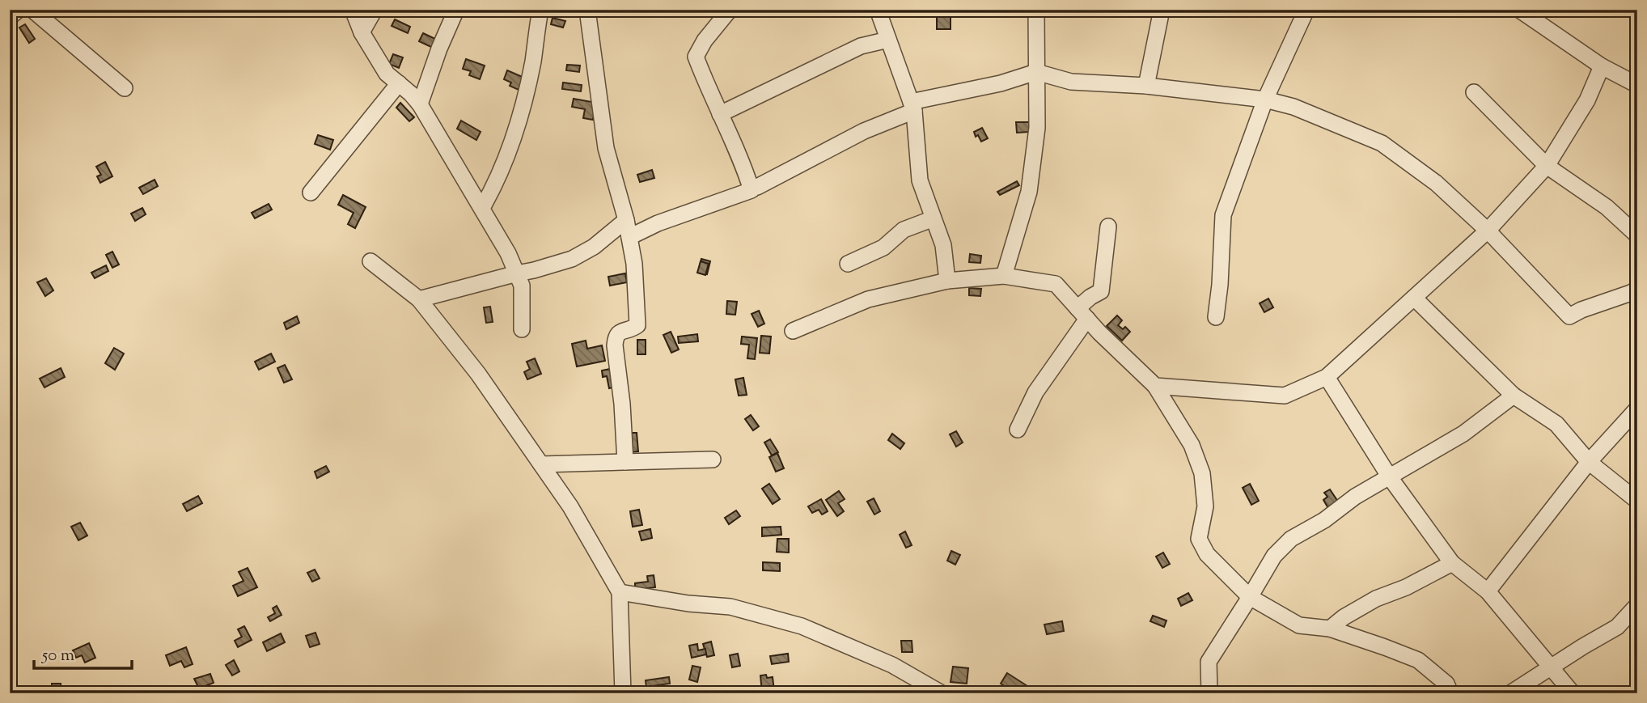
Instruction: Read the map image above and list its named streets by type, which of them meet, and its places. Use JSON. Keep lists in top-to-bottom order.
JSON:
{
  "scale_bar": "50 m"
}
